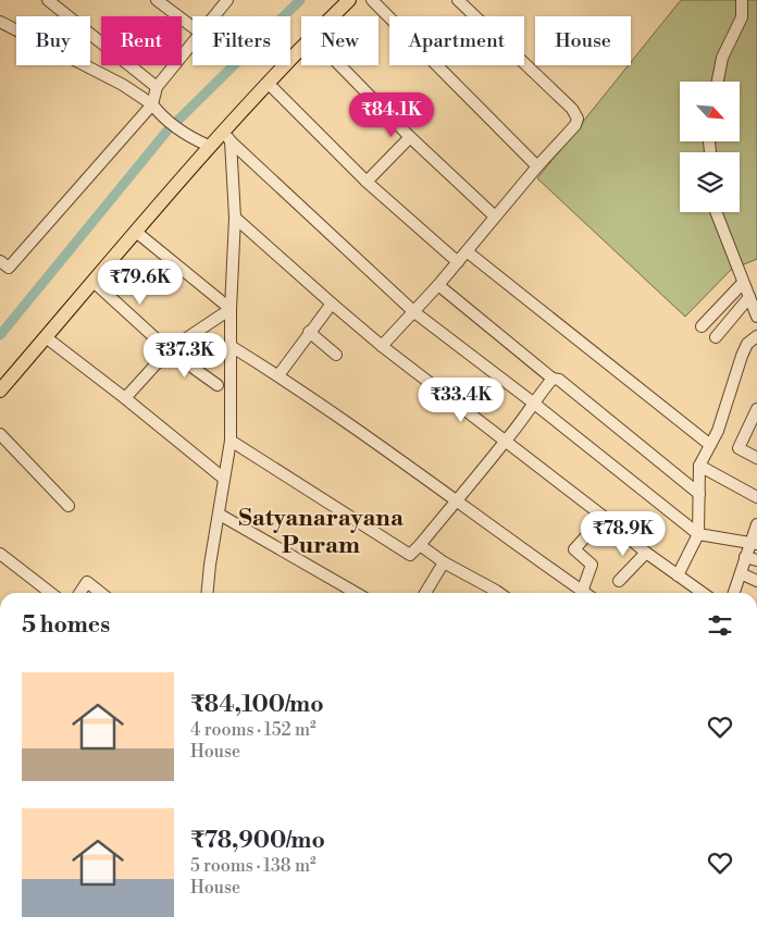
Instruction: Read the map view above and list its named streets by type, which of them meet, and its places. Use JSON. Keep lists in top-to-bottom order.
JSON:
{
  "districts": ["Satyanarayana Puram"],
  "north": "bottom right",
  "page": {
    "chip": [
      "Buy",
      "Rent",
      "Filters",
      "New",
      "Apartment",
      "House"
    ],
    "price": [
      "₹84.1K",
      "₹79.6K",
      "₹37.3K",
      "₹33.4K",
      "₹78.9K"
    ],
    "heading": "5 homes",
    "list": [
      {
        "name": "₹84,100/mo",
        "note": "4 rooms · 152 m² · House"
      },
      {
        "name": "₹78,900/mo",
        "note": "5 rooms · 138 m² · House"
      }
    ]
  }
}
